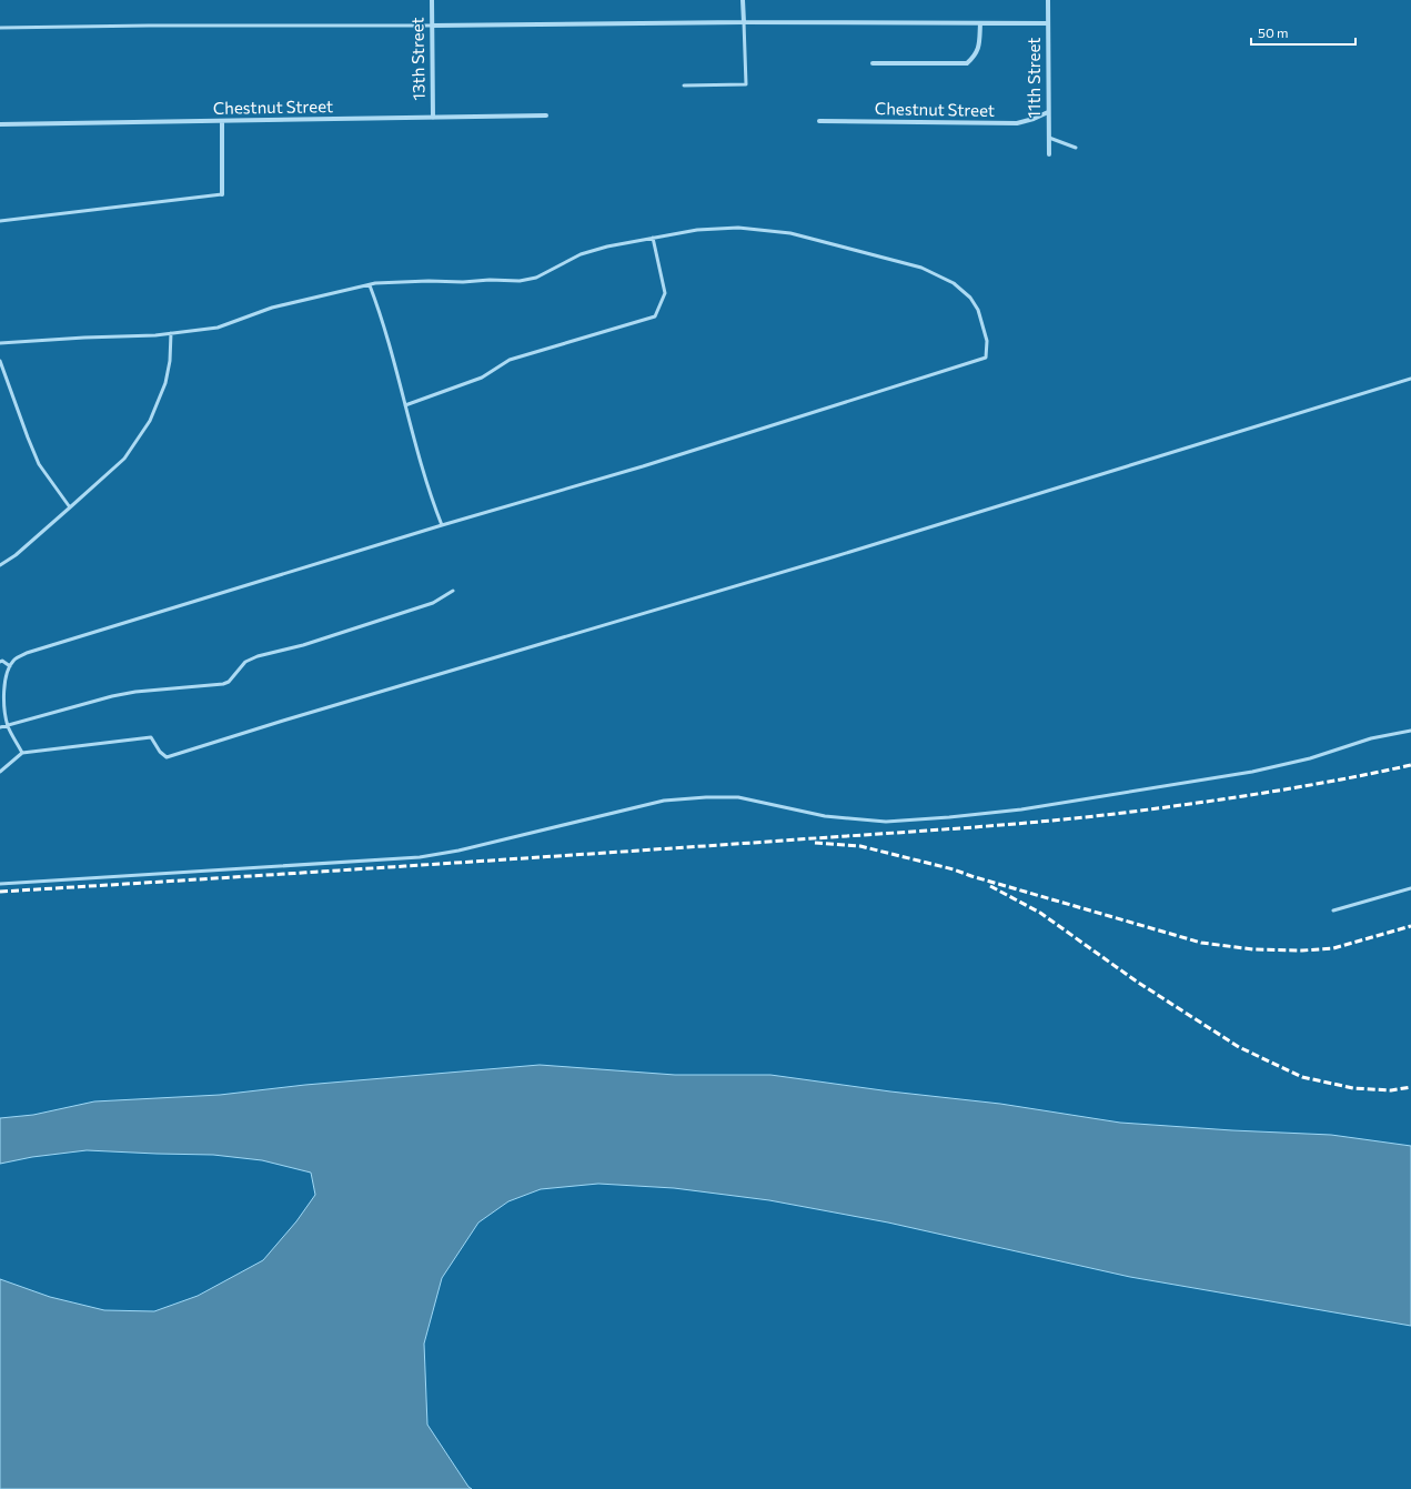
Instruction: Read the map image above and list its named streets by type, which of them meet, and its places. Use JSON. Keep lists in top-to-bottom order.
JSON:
{
  "streets": {
    "street": ["13th Street", "11th Street", "Chestnut Street"]
  },
  "crossings": [
    ["13th Street", "Chestnut Street"],
    ["11th Street", "Chestnut Street"]
  ],
  "scale_bar": "50 m"
}
